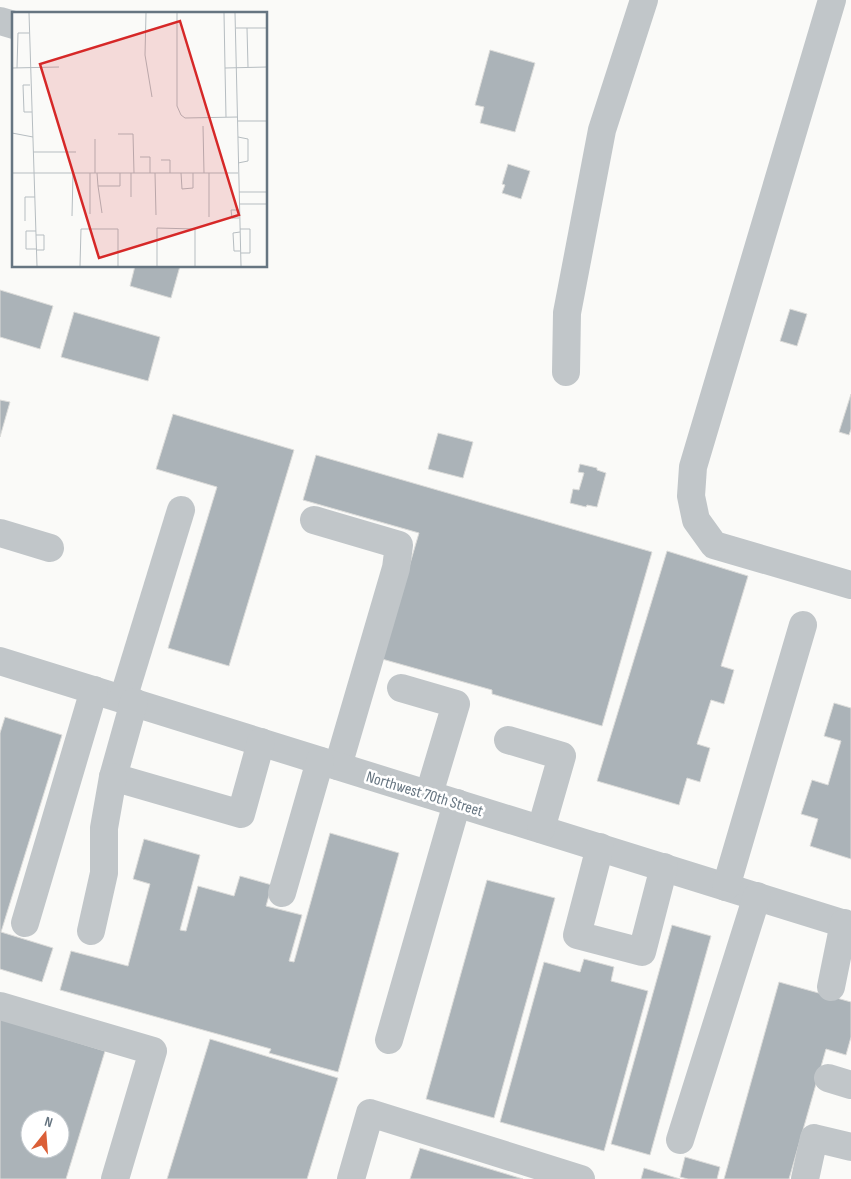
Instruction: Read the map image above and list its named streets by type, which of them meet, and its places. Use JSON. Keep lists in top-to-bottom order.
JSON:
{
  "streets": {
    "street": ["Northwest 70th Street"]
  },
  "north": "top"
}
